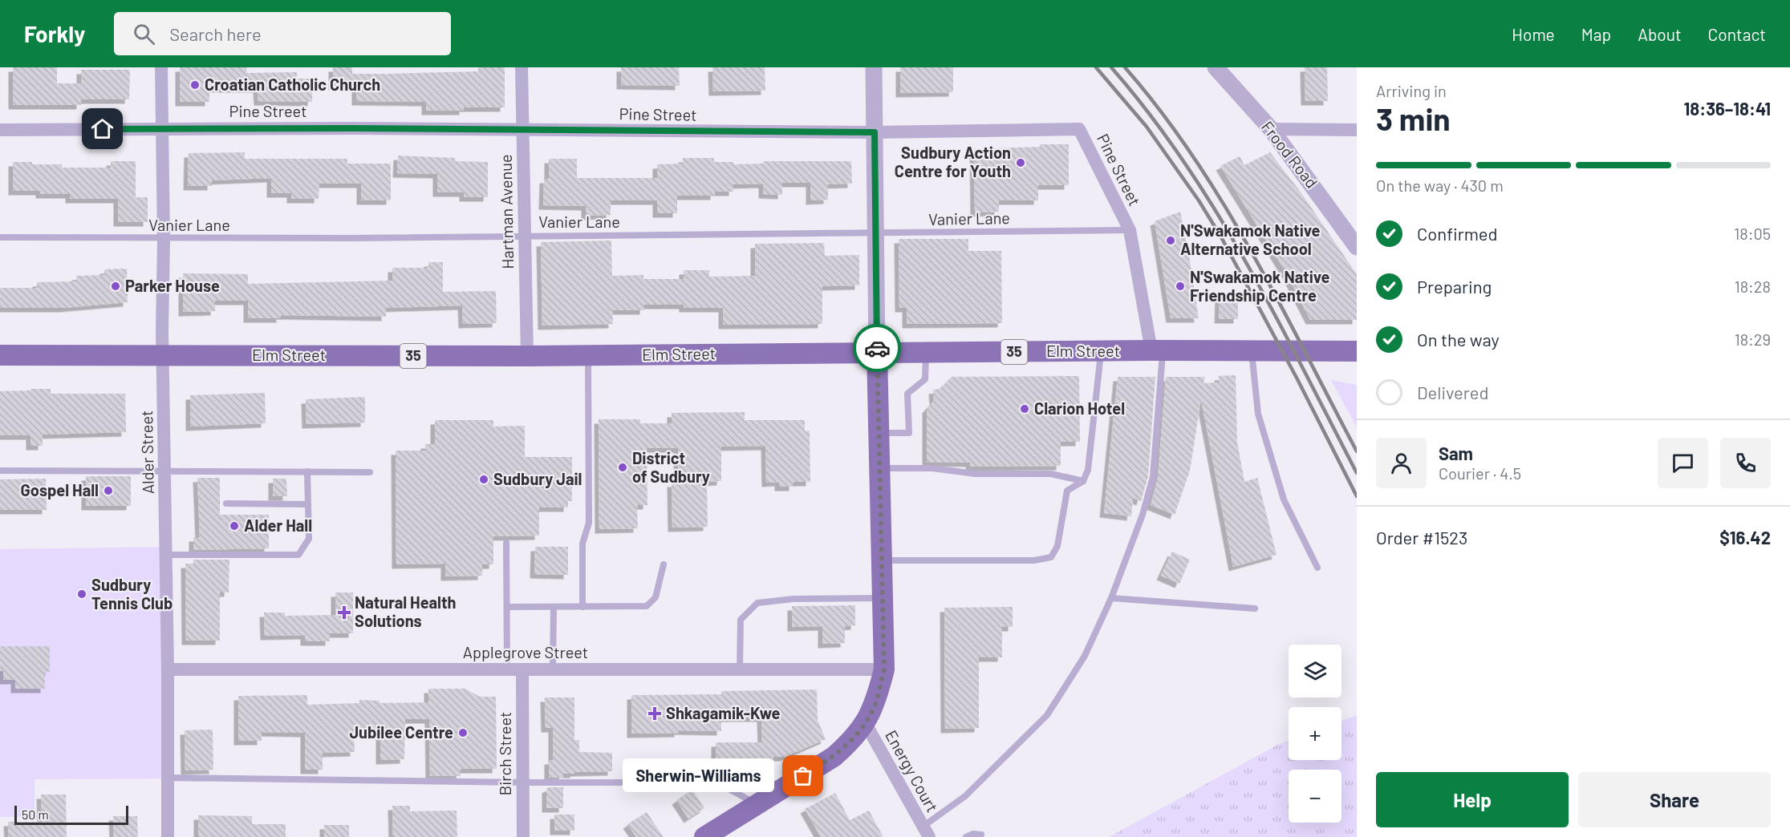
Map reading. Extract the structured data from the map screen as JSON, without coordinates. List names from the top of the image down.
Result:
{
  "streets": {
    "main road": ["Elm Street", "35"],
    "street": [
      "Pine Street",
      "Frood Road",
      "Hartman Avenue",
      "Alder Street",
      "Applegrove Street",
      "Birch Street",
      "Energy Court"
    ],
    "lane": ["Vanier Lane"]
  },
  "crossings": [
    ["Pine Street", "Hartman Avenue"],
    ["Pine Street", "Vanier Lane"],
    ["Pine Street", "Elm Street"],
    ["Pine Street", "Alder Street"],
    ["Hartman Avenue", "Vanier Lane"],
    ["Hartman Avenue", "Elm Street"],
    ["Vanier Lane", "Alder Street"],
    ["Elm Street", "Alder Street"],
    ["Alder Street", "Applegrove Street"],
    ["Applegrove Street", "Birch Street"]
  ],
  "places": {
    "other": [
      "Croatian Catholic Church",
      "Sudbury Action Centre for Youth",
      "N'Swakamok Native Alternative School",
      "Parker House",
      "N'Swakamok Native Friendship Centre",
      "Clarion Hotel",
      "District of Sudbury",
      "Sudbury Jail",
      "Gospel Hall",
      "Alder Hall",
      "Sudbury Tennis Club",
      "Jubilee Centre",
      "Sherwin-Williams"
    ],
    "health": ["Natural Health Solutions", "Shkagamik-Kwe"]
  },
  "scale_bar": "50 m",
  "page": {
    "header": "Forkly",
    "search": "Search here",
    "nav": [
      "Home",
      "Map",
      "About",
      "Contact"
    ],
    "heading": ["3 min", "Arriving in", "18:36–18:41"],
    "panel": [
      "Sam",
      "Courier · 4.5",
      "Order #1523",
      "$16.42"
    ],
    "bar": "On the way · 430 m",
    "list": [
      ["Confirmed", "18:05"],
      ["Preparing", "18:28"],
      ["On the way", "18:29"],
      "Delivered"
    ],
    "map_buttons": ["+", "−"],
    "bubble": "Sherwin-Williams",
    "buttons": ["Help", "Share"],
    "scale": "50 m"
  }
}
